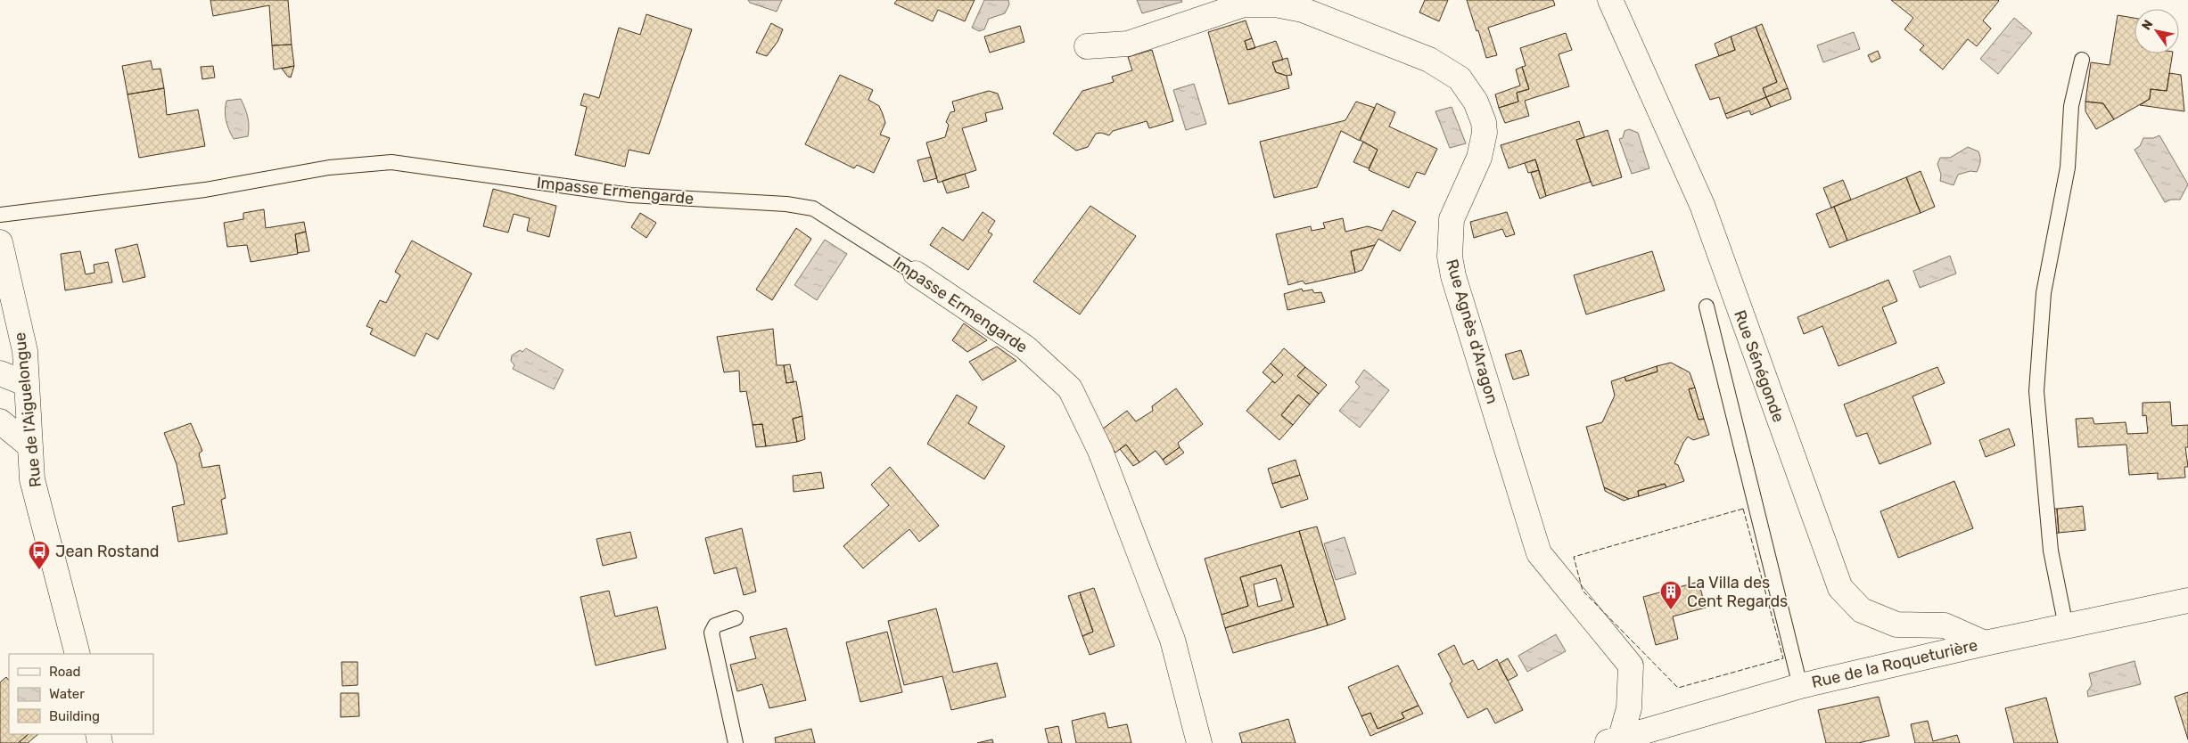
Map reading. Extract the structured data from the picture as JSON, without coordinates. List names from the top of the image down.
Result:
{
  "streets": {
    "street": [
      "Impasse Ermengarde",
      "Rue Agnès d'Aragon",
      "Rue Sénégonde",
      "Rue de l'Aiguelongue",
      "Rue de la Roqueturière"
    ]
  },
  "crossings": [
    ["Rue Agnès d'Aragon", "Rue de la Roqueturière"],
    ["Rue Sénégonde", "Rue de la Roqueturière"]
  ],
  "places": {
    "bus stop": ["Jean Rostand"],
    "building": ["La Villa des Cent Regards"]
  },
  "legend": ["Road", "Water", "Building"],
  "north": "top left"
}
